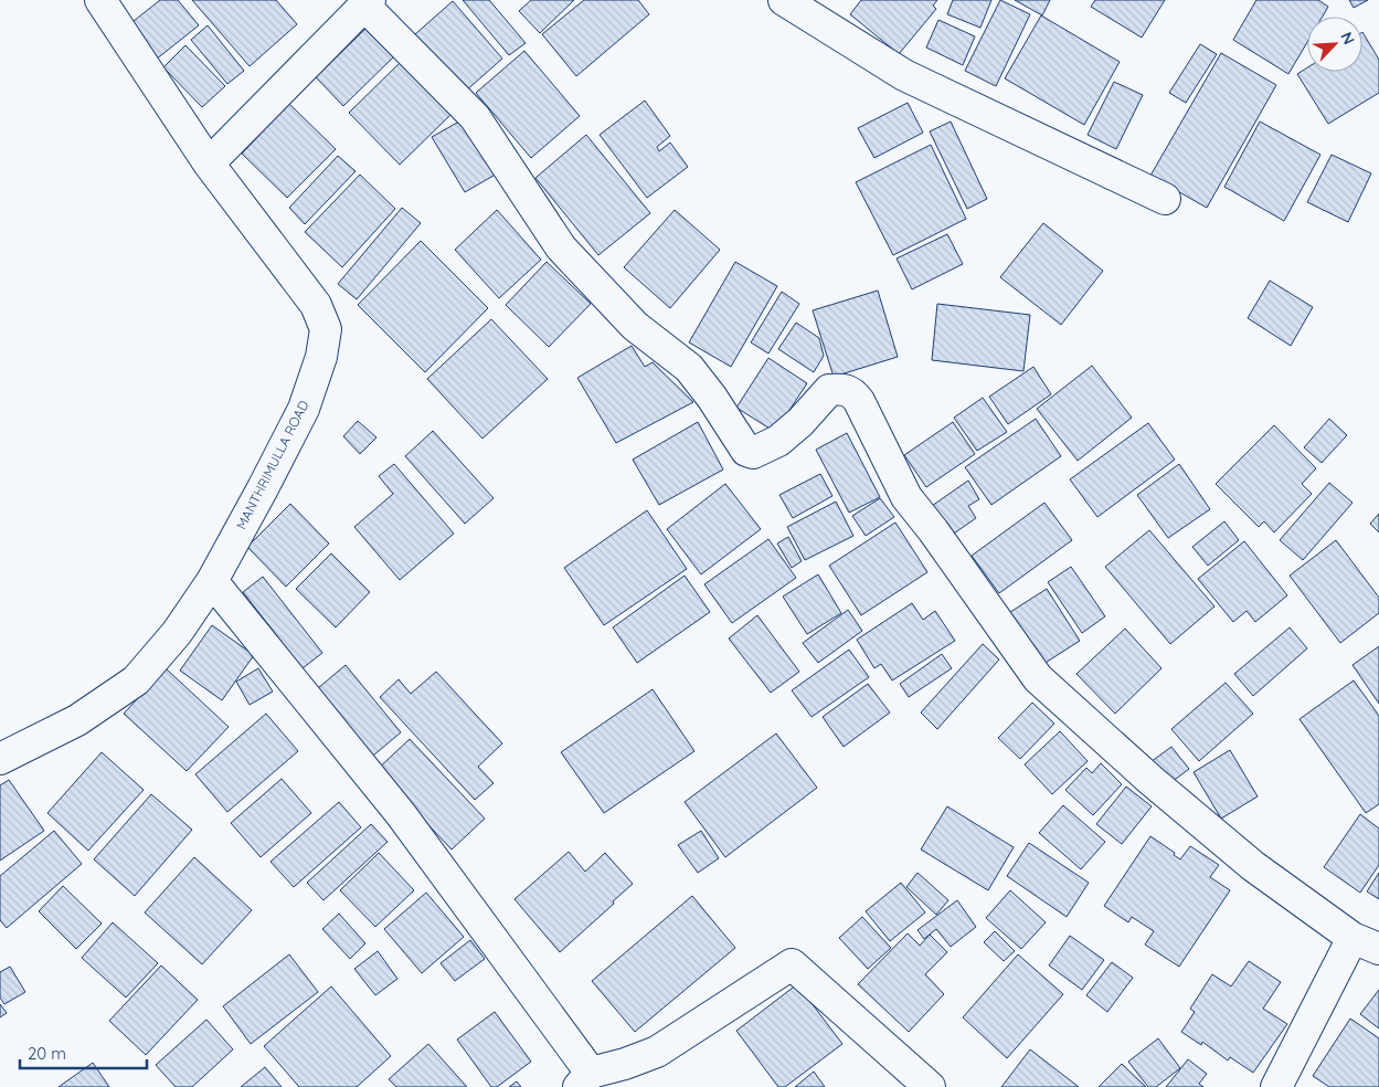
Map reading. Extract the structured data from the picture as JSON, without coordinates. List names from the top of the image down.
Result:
{
  "streets": {
    "street": ["MANTHRIMULLA ROAD"]
  },
  "scale_bar": "20 m",
  "north": "top right"
}
